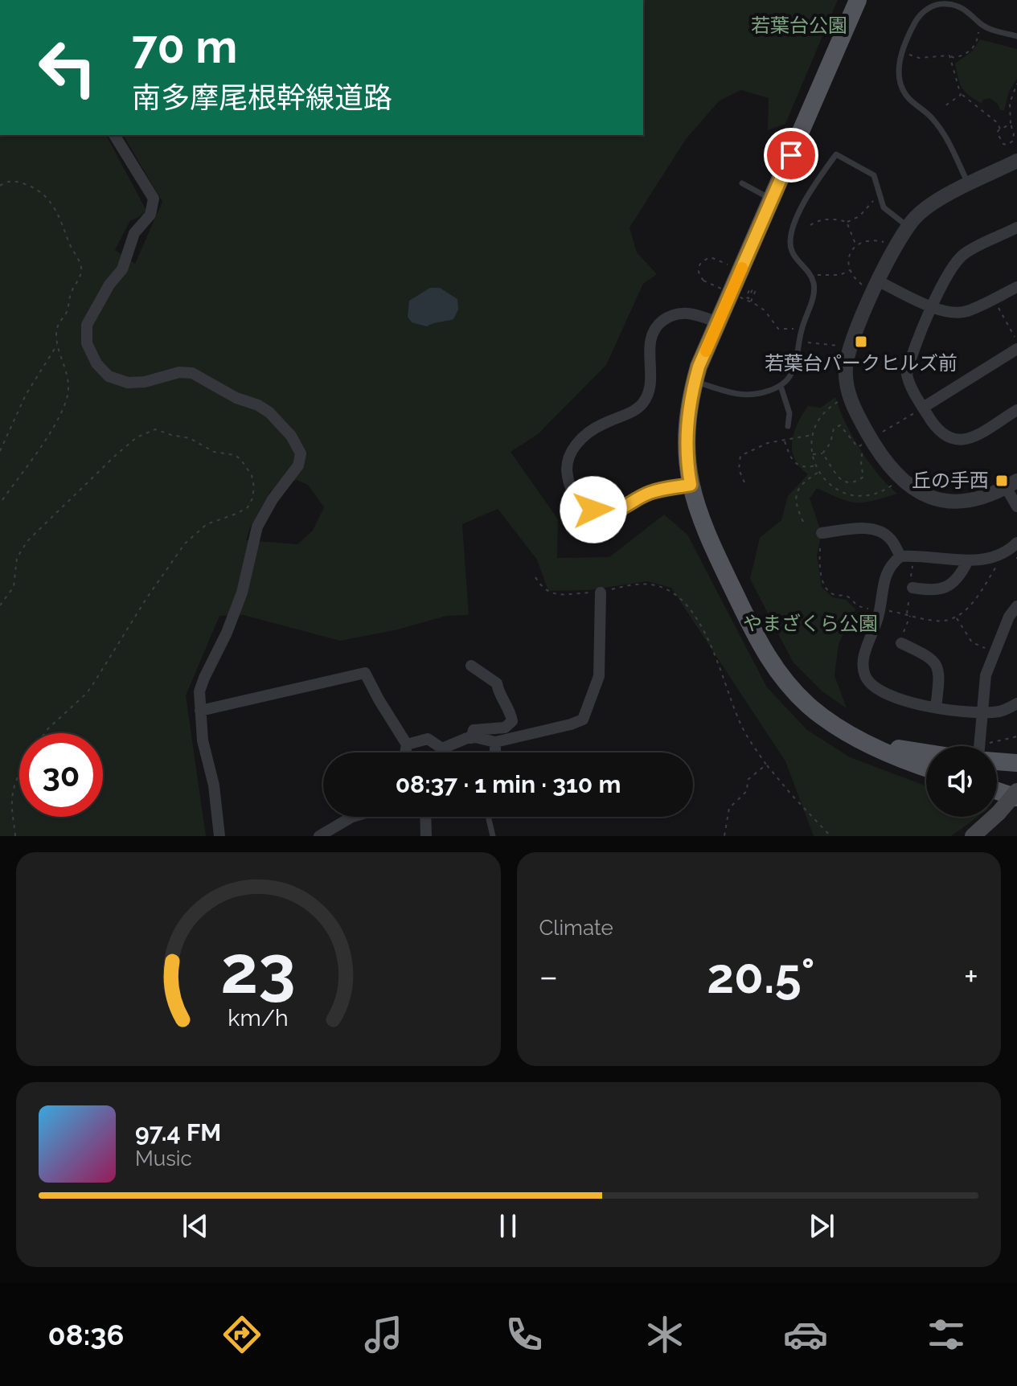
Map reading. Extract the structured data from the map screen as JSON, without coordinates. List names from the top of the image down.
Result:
{
  "parks": ["若葉台公園", "やまざくら公園"],
  "places": {
    "transit": ["若葉台パークヒルズ前", "丘の手西"]
  },
  "page": {
    "turn": ["70 m", "南多摩尾根幹線道路"],
    "limit": "30",
    "trip": "08:37 · 1 min · 310 m",
    "tile": "Climate",
    "heat": ["−", "20.5°", "+"],
    "song": ["97.4 FM", "Music"],
    "tabs": "08:36",
    "gauge": ["23", "km/h"]
  }
}
